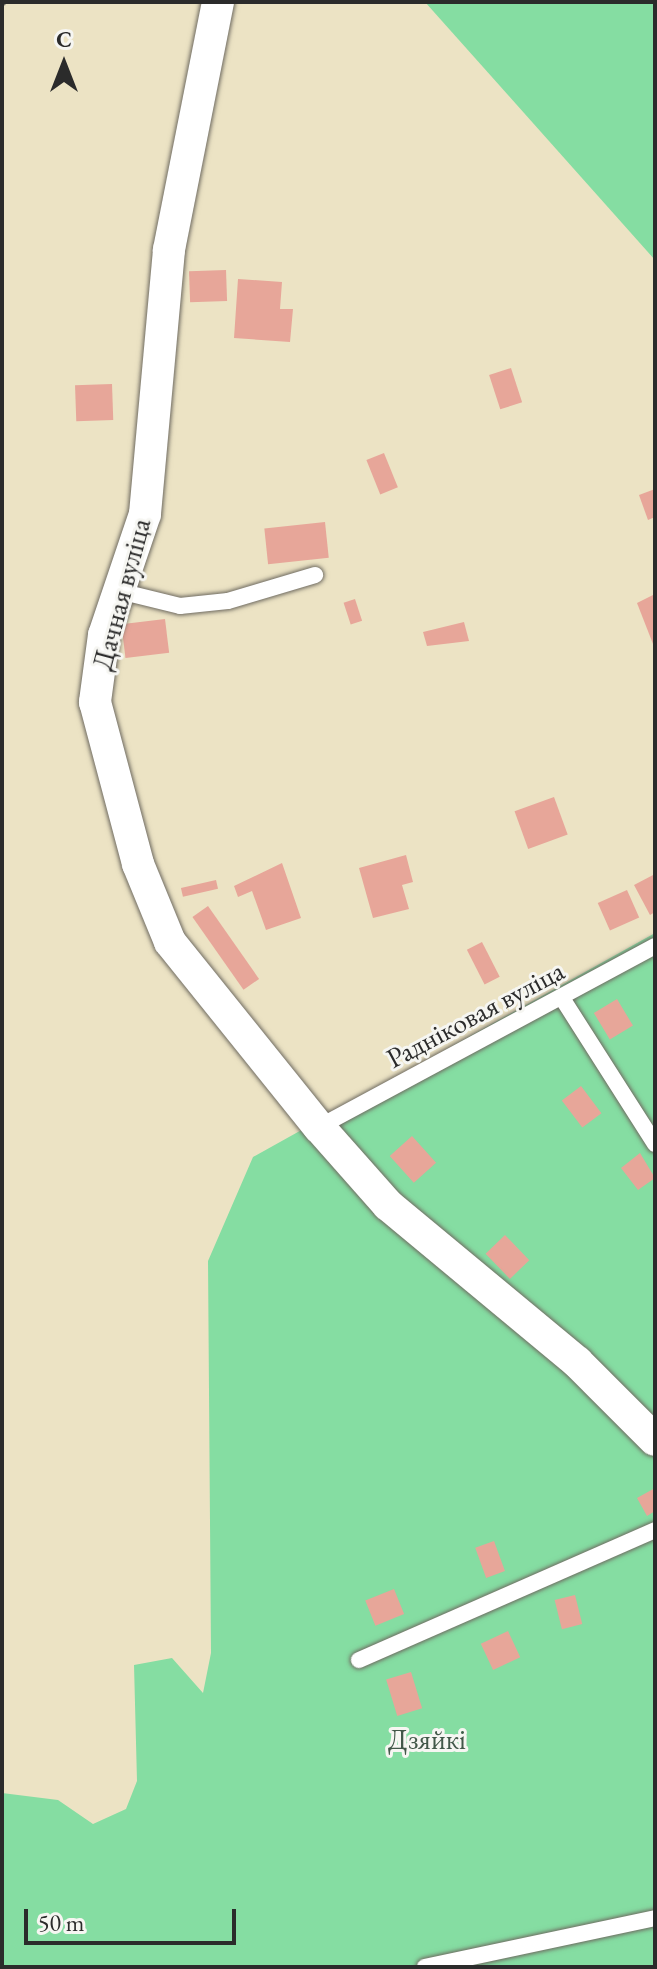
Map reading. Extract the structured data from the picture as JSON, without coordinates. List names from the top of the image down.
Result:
{
  "streets": {
    "street": ["Дачная вуліца"],
    "lane": ["Радніковая вуліца"]
  },
  "crossings": [
    ["Дачная вуліца", "Радніковая вуліца"]
  ],
  "parks": ["Дзяйкі"],
  "scale_bar": "50 m",
  "north": "top"
}
